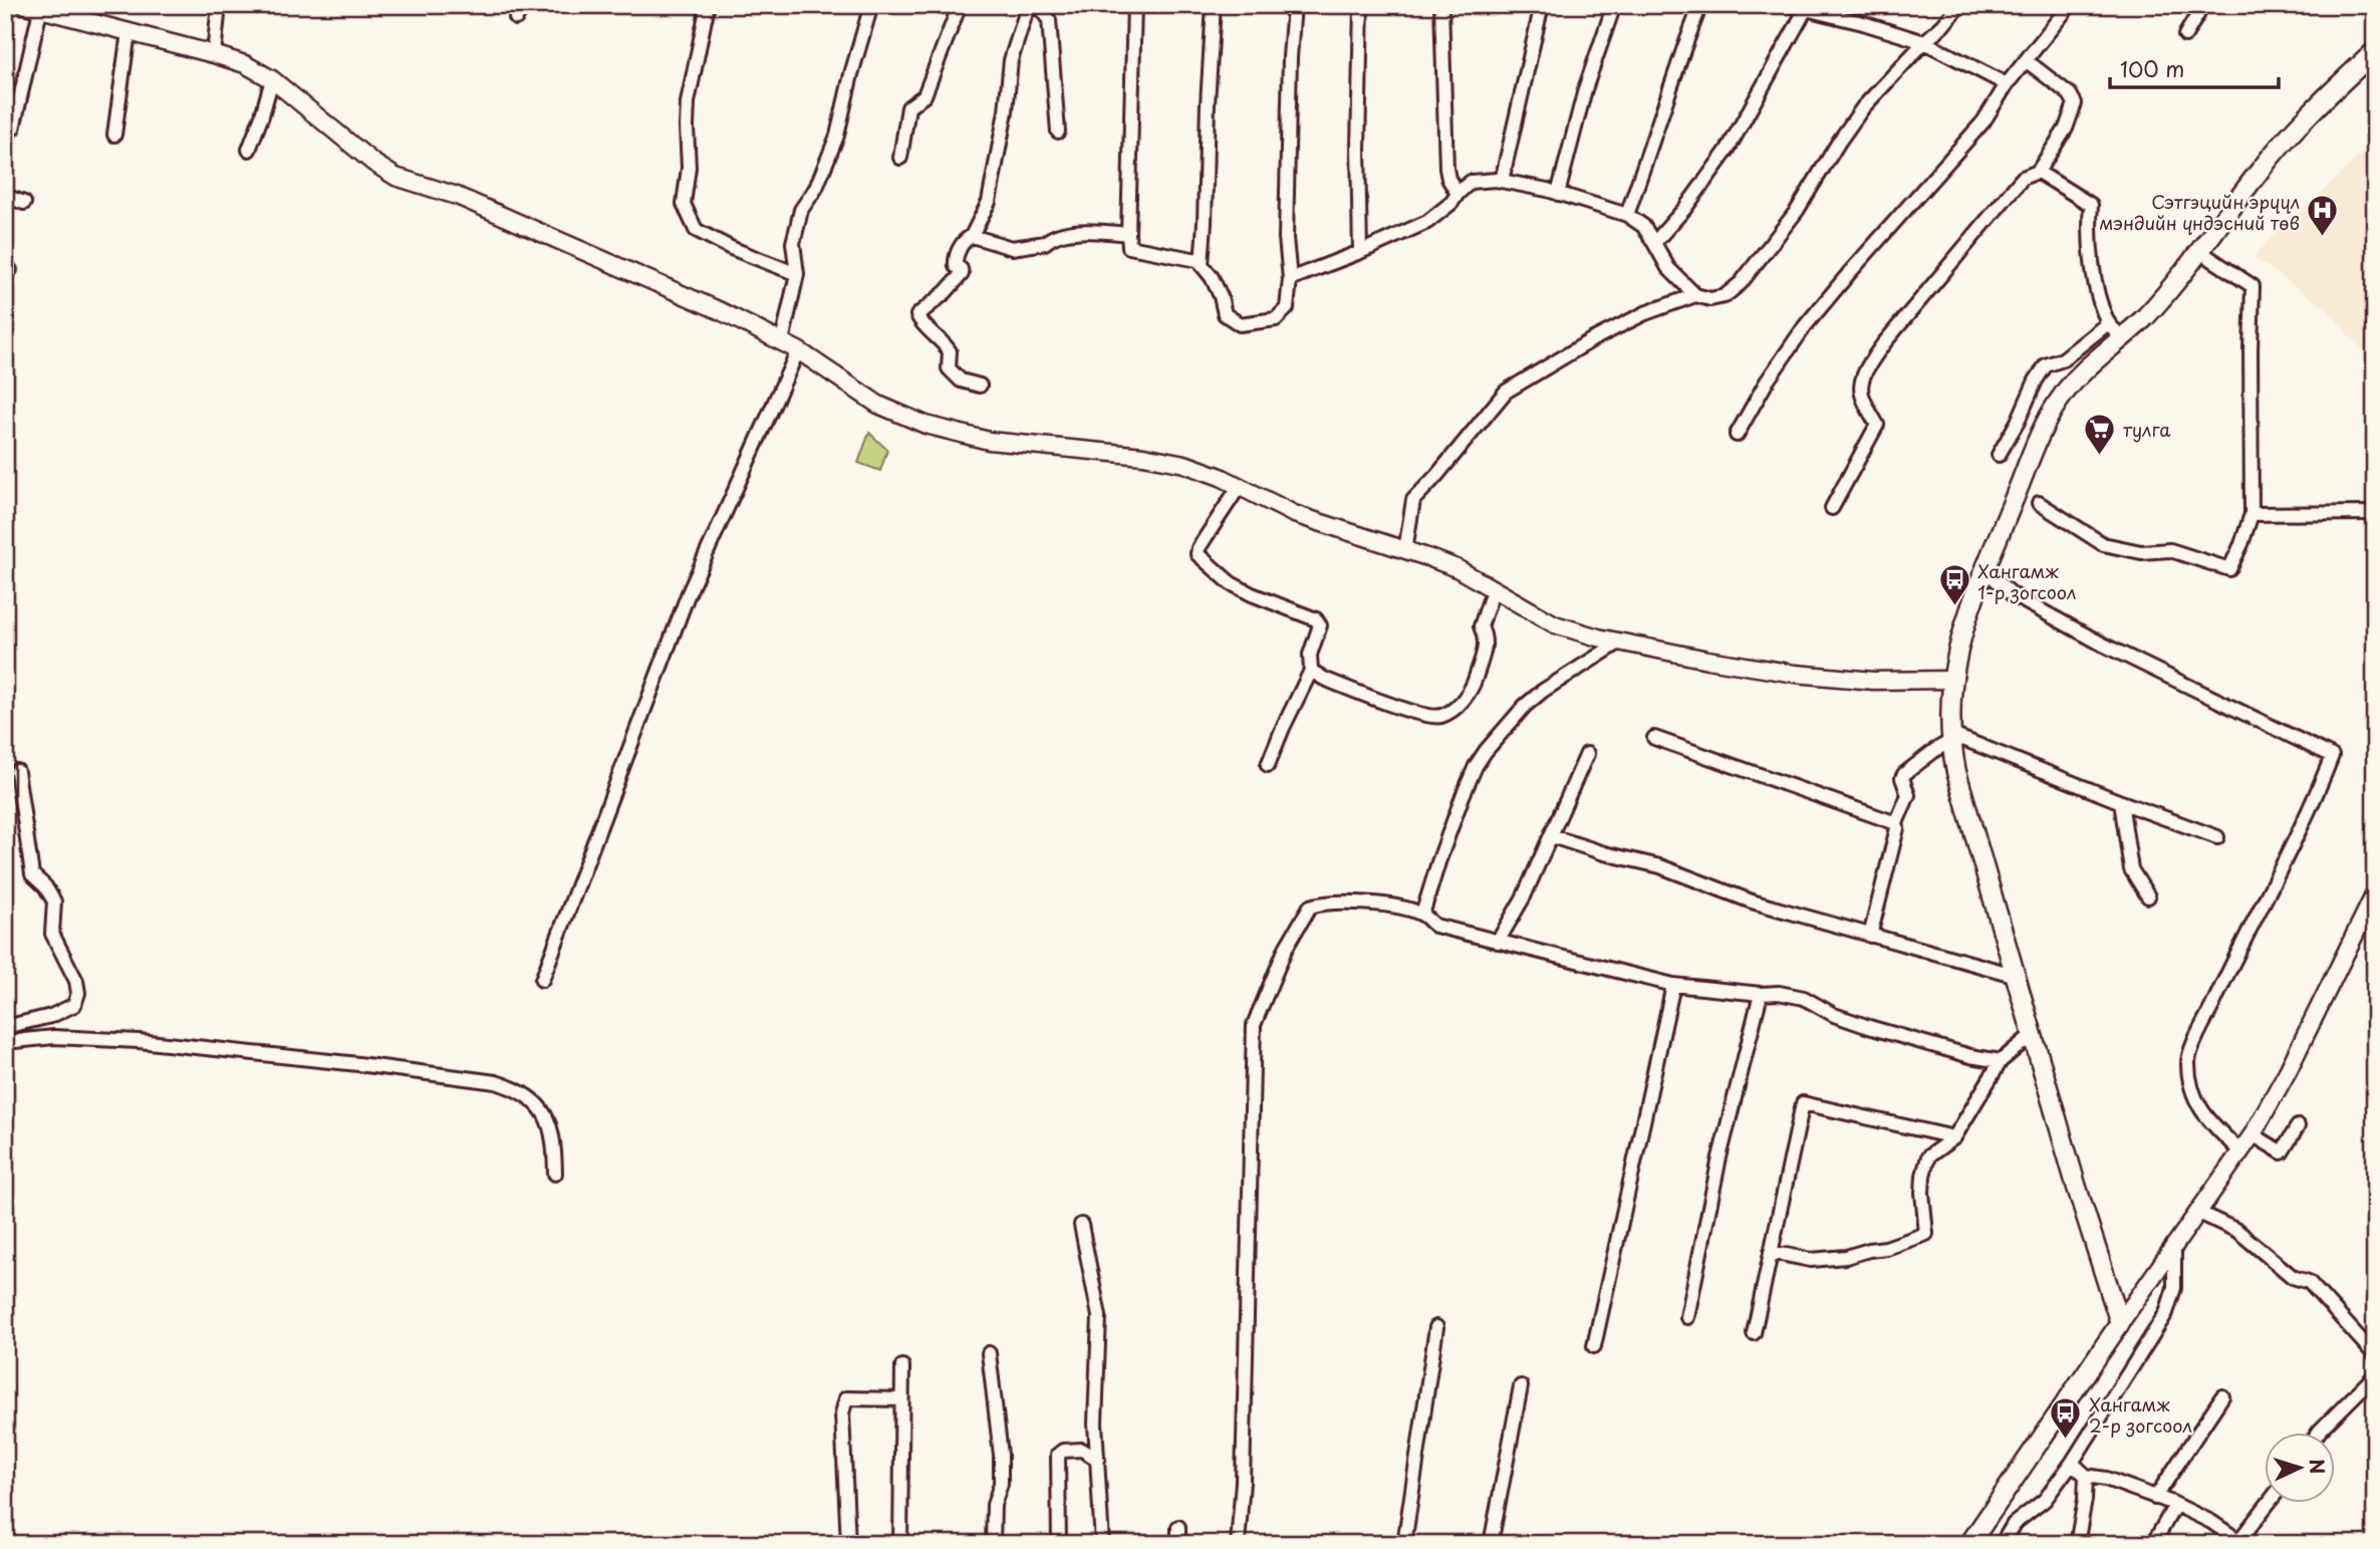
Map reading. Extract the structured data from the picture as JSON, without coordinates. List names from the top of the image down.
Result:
{
  "places": {
    "hospital": ["Сэтгэцийн эрүүл мэндийн үндэсний төв"],
    "supermarket": ["тулга"],
    "bus stop": ["Хангамж 1-р зогсоол", "Хангамж 2-р зогсоол"]
  },
  "scale_bar": "100 m",
  "north": "right"
}
